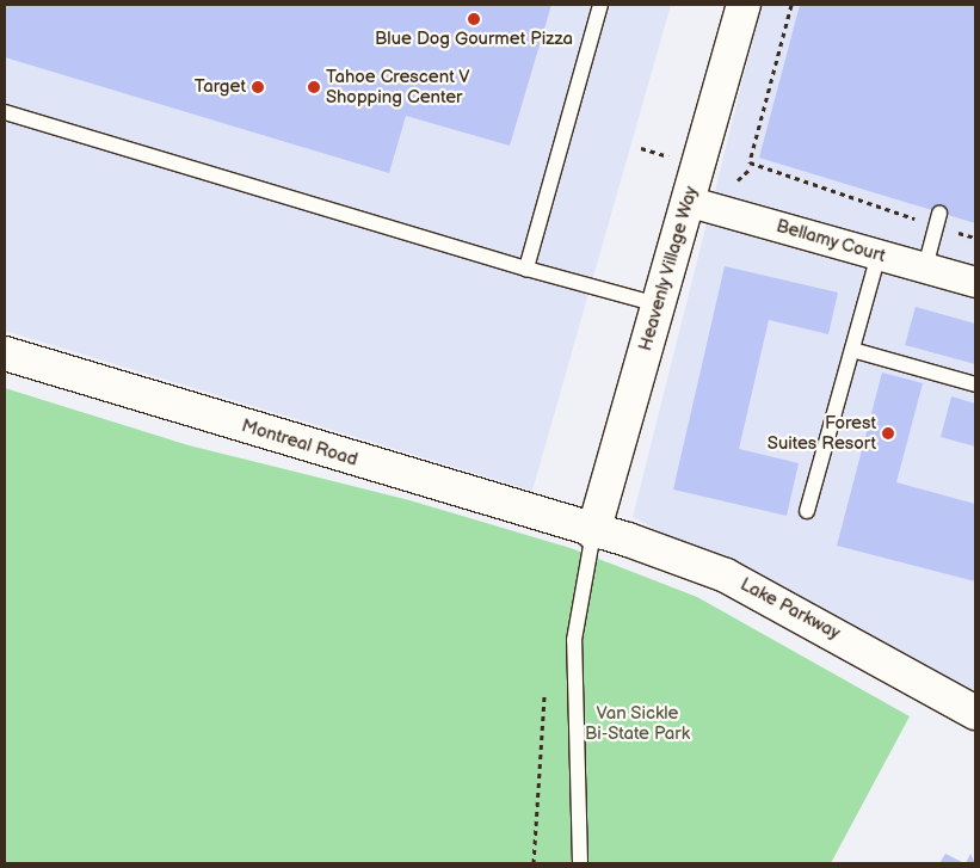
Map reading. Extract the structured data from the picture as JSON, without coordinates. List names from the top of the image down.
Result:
{
  "streets": {
    "street": [
      "Bellamy Court",
      "Heavenly Village Way",
      "Montreal Road",
      "Lake Parkway"
    ]
  },
  "crossings": [
    ["Bellamy Court", "Heavenly Village Way"],
    ["Heavenly Village Way", "Montreal Road"],
    ["Heavenly Village Way", "Lake Parkway"],
    ["Montreal Road", "Lake Parkway"]
  ],
  "parks": ["Van Sickle Bi-State Park"],
  "places": [
    "Blue Dog Gourmet Pizza",
    "Target",
    "Tahoe Crescent V Shopping Center",
    "Forest Suites Resort"
  ]
}
